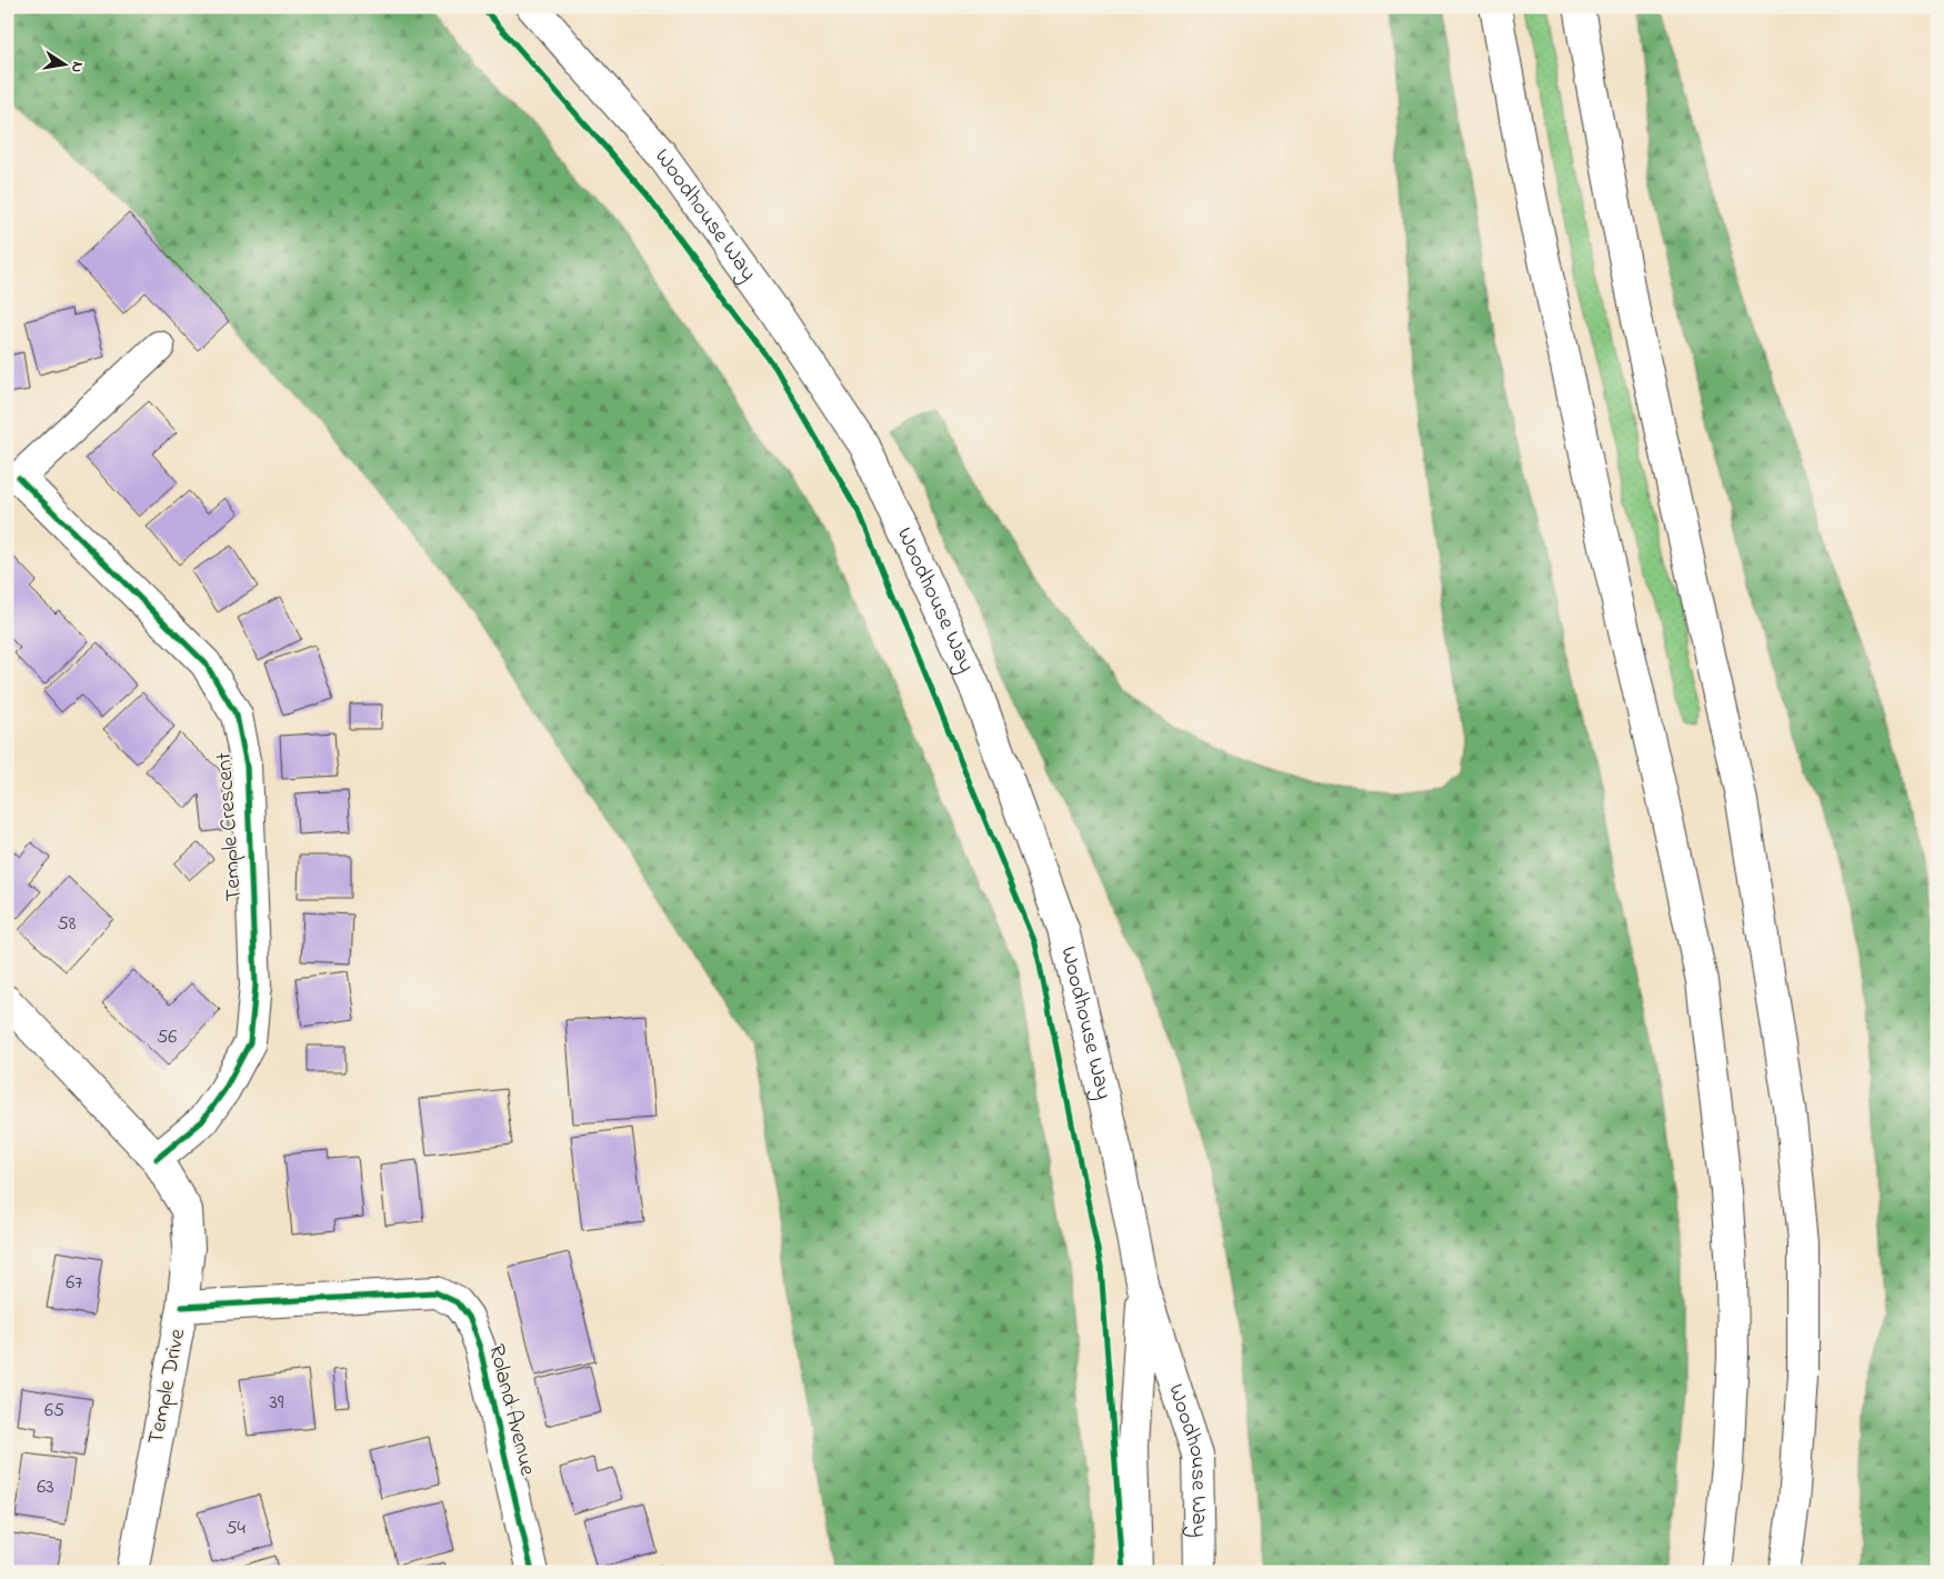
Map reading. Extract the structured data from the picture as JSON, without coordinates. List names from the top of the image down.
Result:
{
  "streets": {
    "main road": [
      "Woodhouse Way",
      "Temple Crescent",
      "Temple Drive",
      "Roland Avenue"
    ]
  },
  "crossings": [
    ["Temple Crescent", "Temple Drive"],
    ["Temple Drive", "Roland Avenue"]
  ],
  "house_numbers": [
    "58",
    "56",
    "67",
    "39",
    "65",
    "63",
    "54"
  ],
  "north": "right"
}
